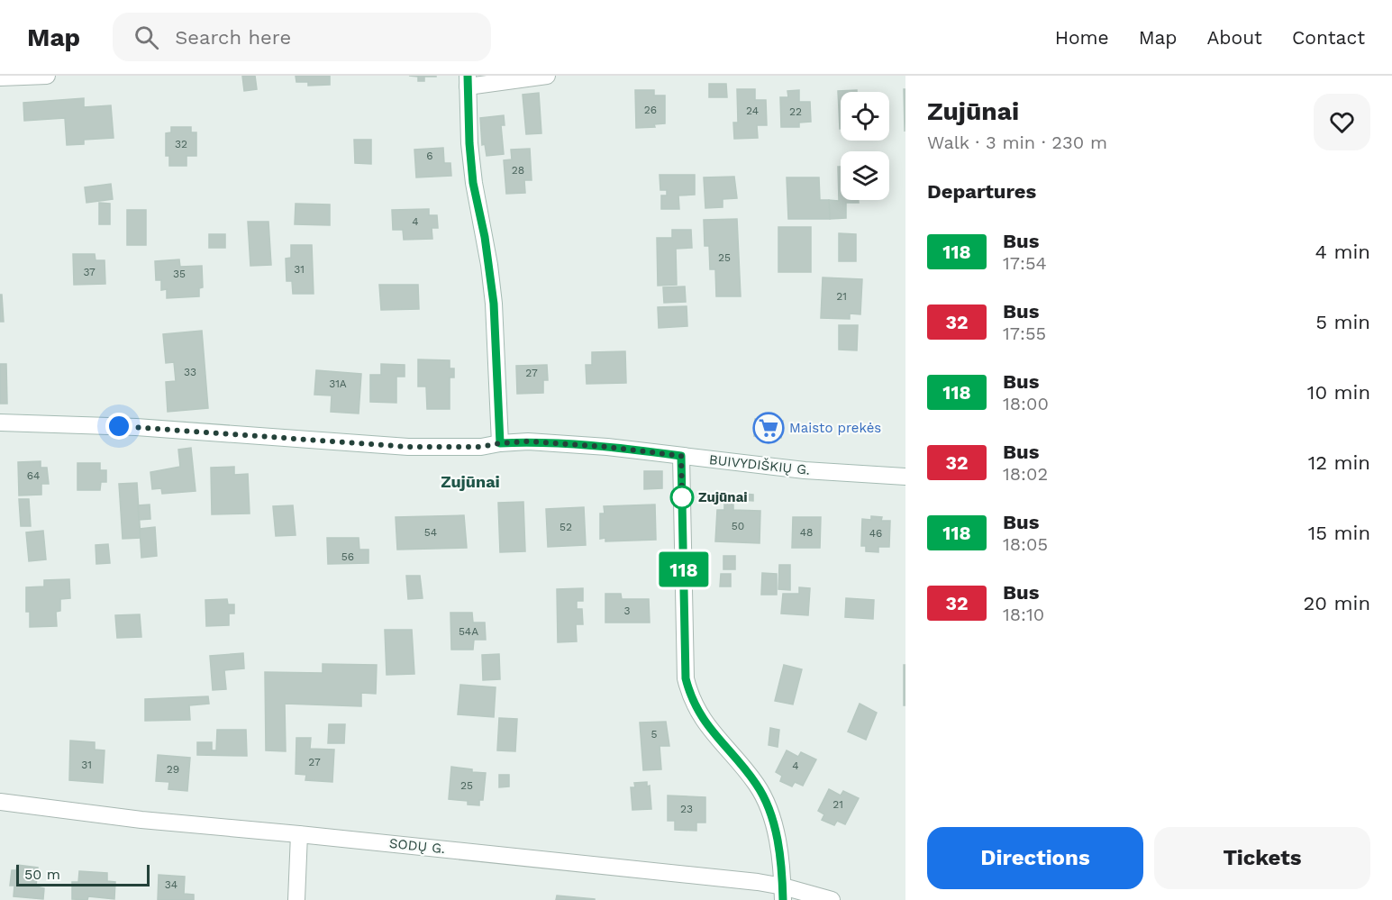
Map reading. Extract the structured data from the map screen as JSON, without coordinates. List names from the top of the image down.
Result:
{
  "streets": {
    "street": ["BUIVYDIŠKIŲ G.", "SODŲ G."]
  },
  "districts": ["Zujūnai"],
  "places": {
    "supermarket": ["Maisto prekės"],
    "other": ["Zujūnai"]
  },
  "lines": ["bus line 118"],
  "house_numbers": [
    "26",
    "24",
    "22",
    "32",
    "6",
    "28",
    "4",
    "25",
    "31",
    "37",
    "35",
    "21",
    "33",
    "27",
    "31A",
    "64",
    "50",
    "52",
    "54",
    "48",
    "46",
    "56",
    "3",
    "54A",
    "5",
    "27",
    "31",
    "4",
    "29",
    "25",
    "21",
    "23",
    "34"
  ],
  "scale_bar": "50 m",
  "page": {
    "header": "Map",
    "search": "Search here",
    "nav": [
      "Home",
      "Map",
      "About",
      "Contact"
    ],
    "on_map": "118",
    "heading": [
      ["Zujūnai", "Walk · 3 min · 230 m"],
      "Departures"
    ],
    "list": [
      {
        "mark": "118",
        "name": "Bus",
        "note": "17:54",
        "value": "4 min"
      },
      {
        "mark": "32",
        "name": "Bus",
        "note": "17:55",
        "value": "5 min"
      },
      {
        "mark": "118",
        "name": "Bus",
        "note": "18:00",
        "value": "10 min"
      },
      {
        "mark": "32",
        "name": "Bus",
        "note": "18:02",
        "value": "12 min"
      },
      {
        "mark": "118",
        "name": "Bus",
        "note": "18:05",
        "value": "15 min"
      },
      {
        "mark": "32",
        "name": "Bus",
        "note": "18:10",
        "value": "20 min"
      }
    ],
    "buttons": ["Directions", "Tickets"],
    "scale": "50 m"
  }
}
